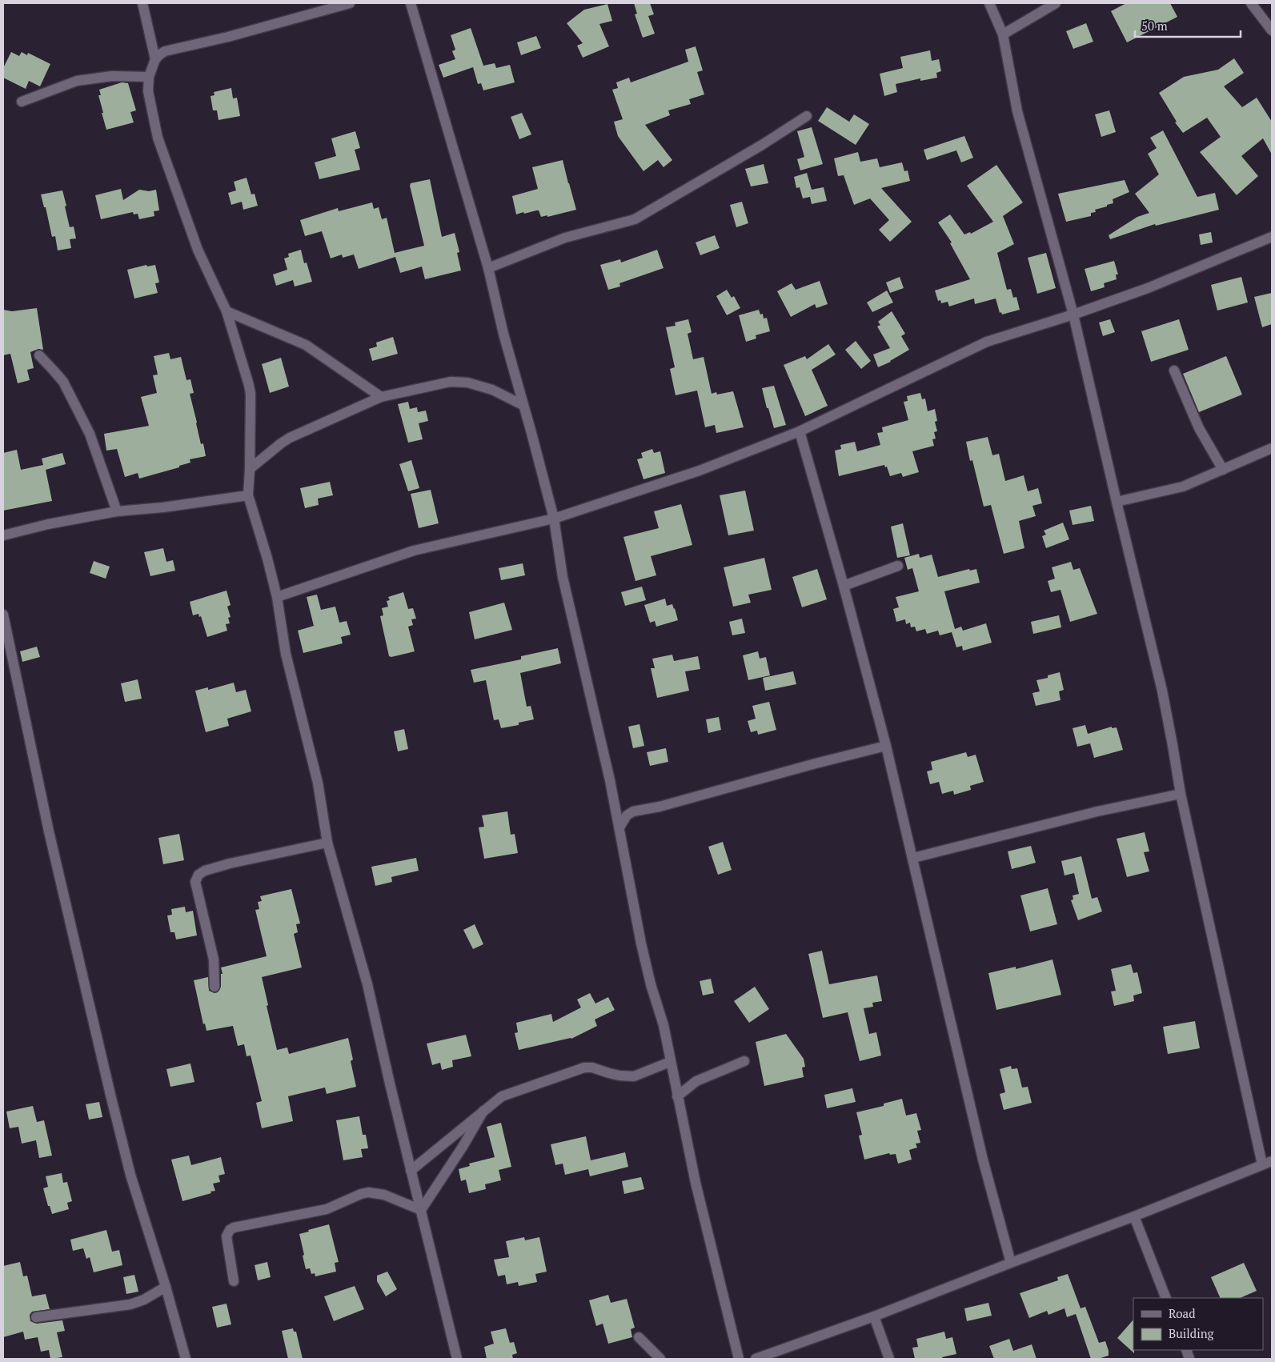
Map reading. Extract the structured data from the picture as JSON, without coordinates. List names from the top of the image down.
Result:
{
  "legend": ["Road", "Building"],
  "scale_bar": "50 m"
}
